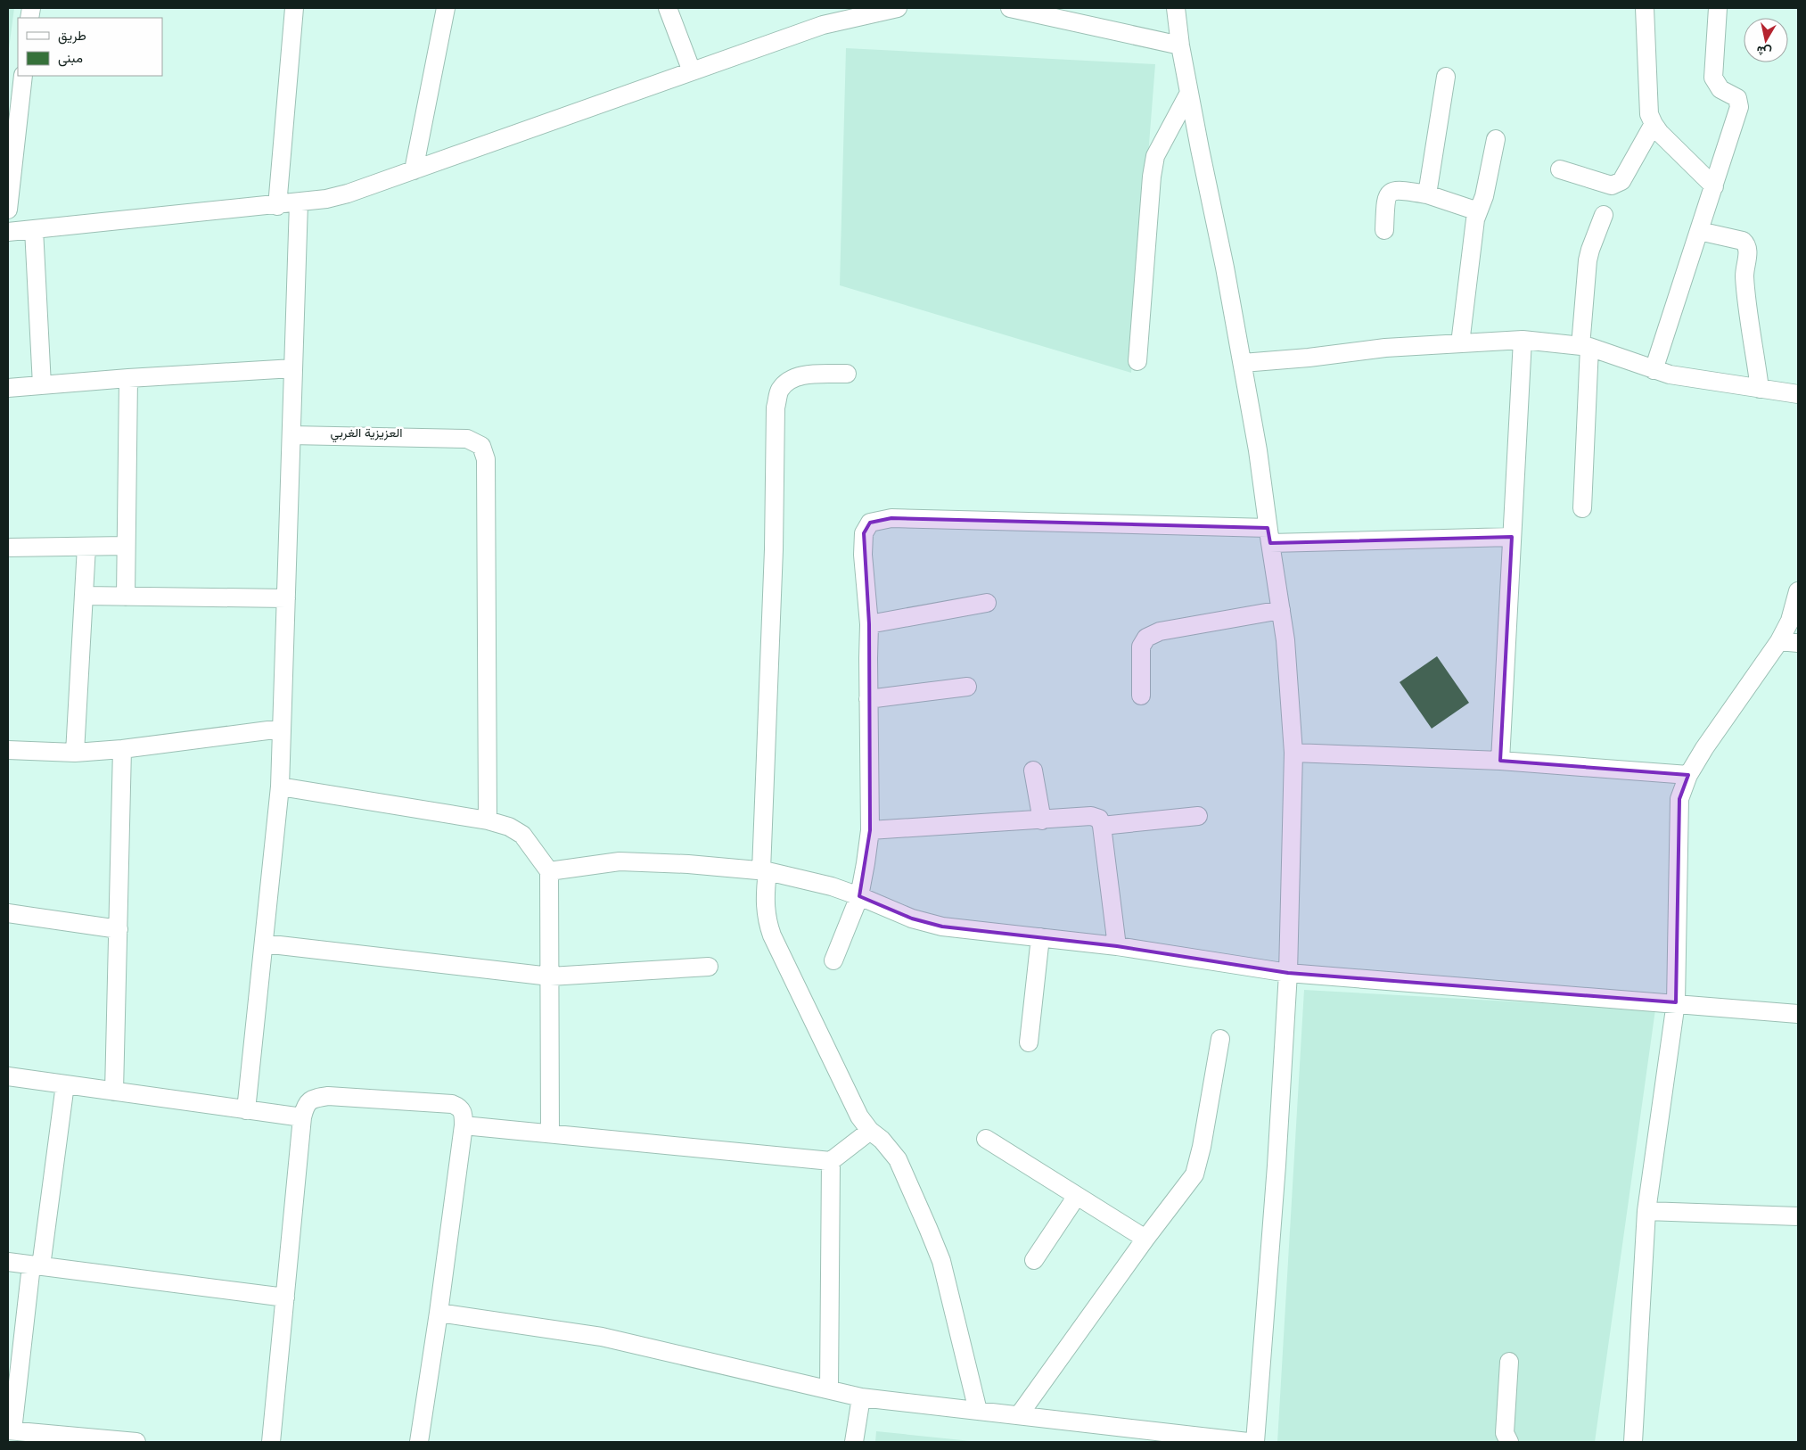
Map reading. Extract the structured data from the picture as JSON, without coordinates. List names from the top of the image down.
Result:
{
  "districts": ["العزيزية الغربي"],
  "legend": ["طريق", "مبنى"],
  "north": "bottom"
}
